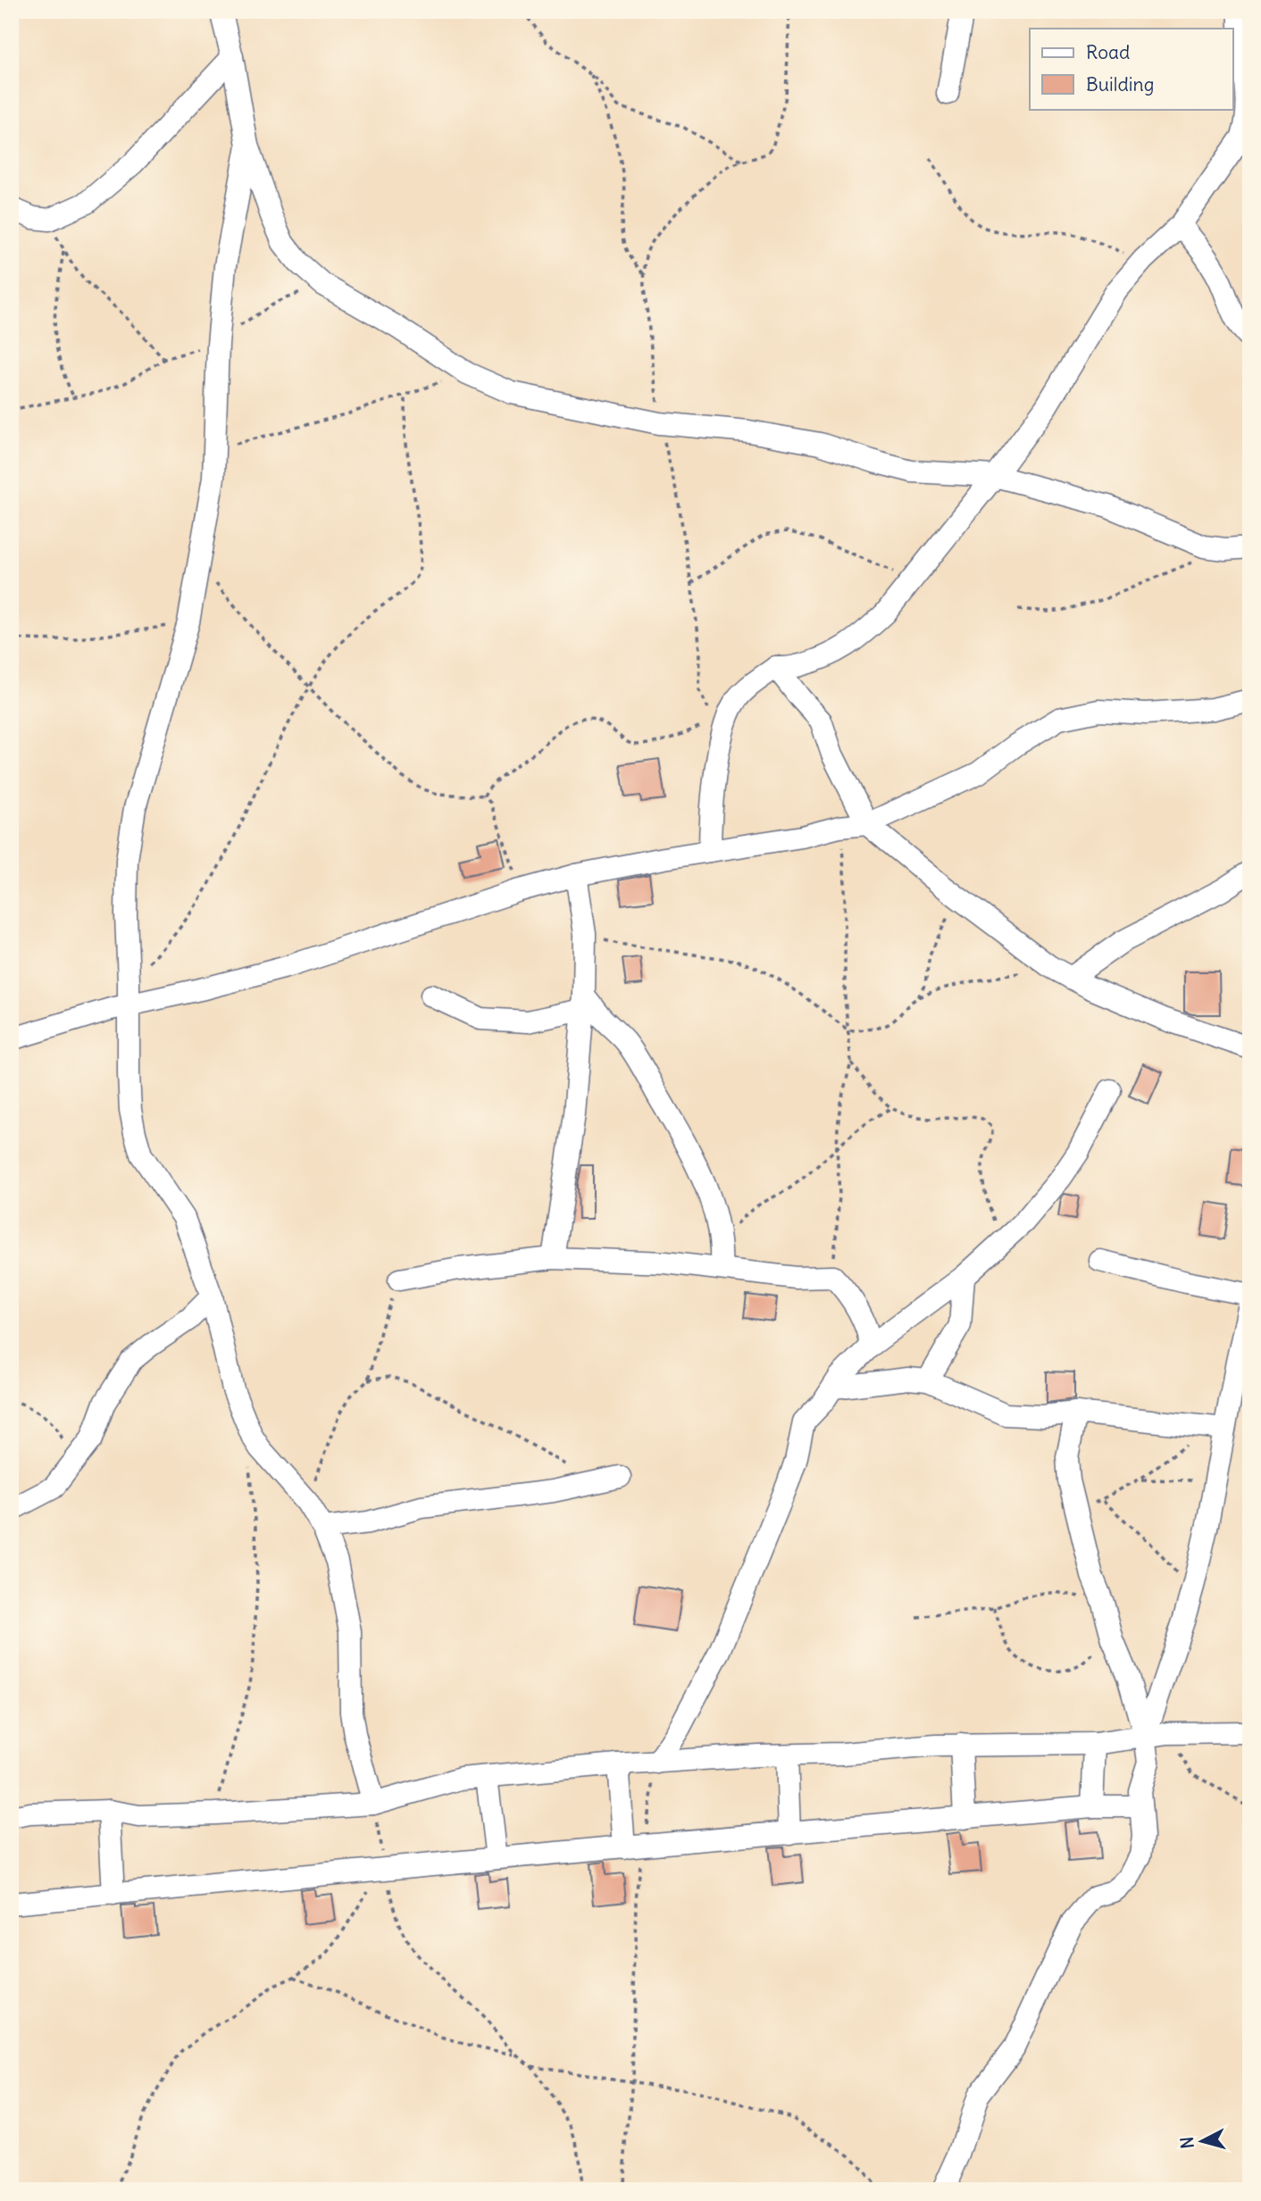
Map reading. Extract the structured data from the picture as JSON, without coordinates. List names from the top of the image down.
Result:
{
  "legend": ["Road", "Building"],
  "north": "left"
}
